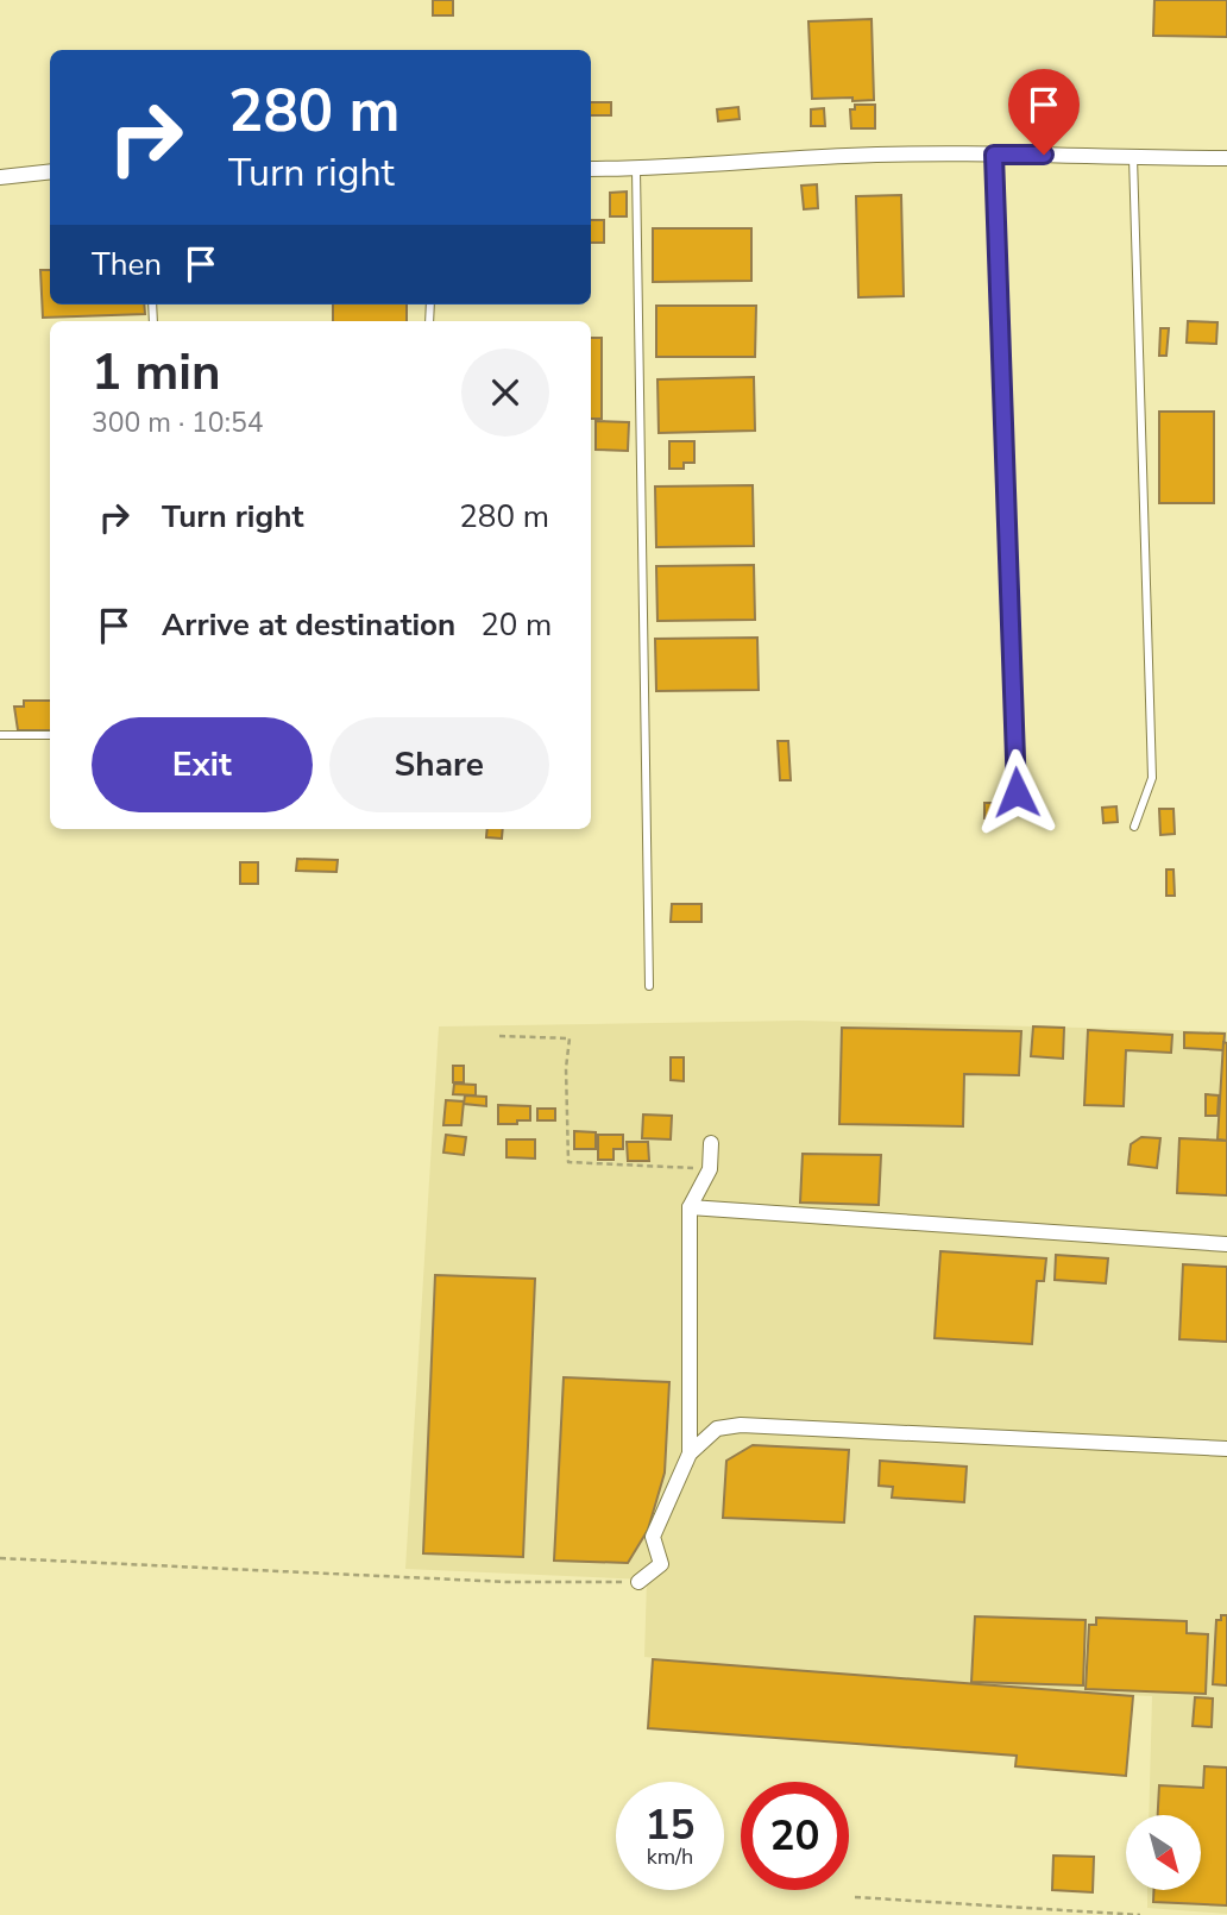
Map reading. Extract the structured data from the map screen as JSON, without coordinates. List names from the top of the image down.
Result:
{
  "north": "bottom right",
  "page": {
    "turn": ["280 m", "Turn right"],
    "then": "Then",
    "heading": ["1 min", "300 m · 10:54"],
    "list": [
      {
        "name": "Turn right",
        "value": "280 m"
      },
      {
        "name": "Arrive at destination",
        "value": "20 m"
      }
    ],
    "buttons": ["Exit", "Share"],
    "speed": "15 km/h",
    "limit": "20"
  }
}
